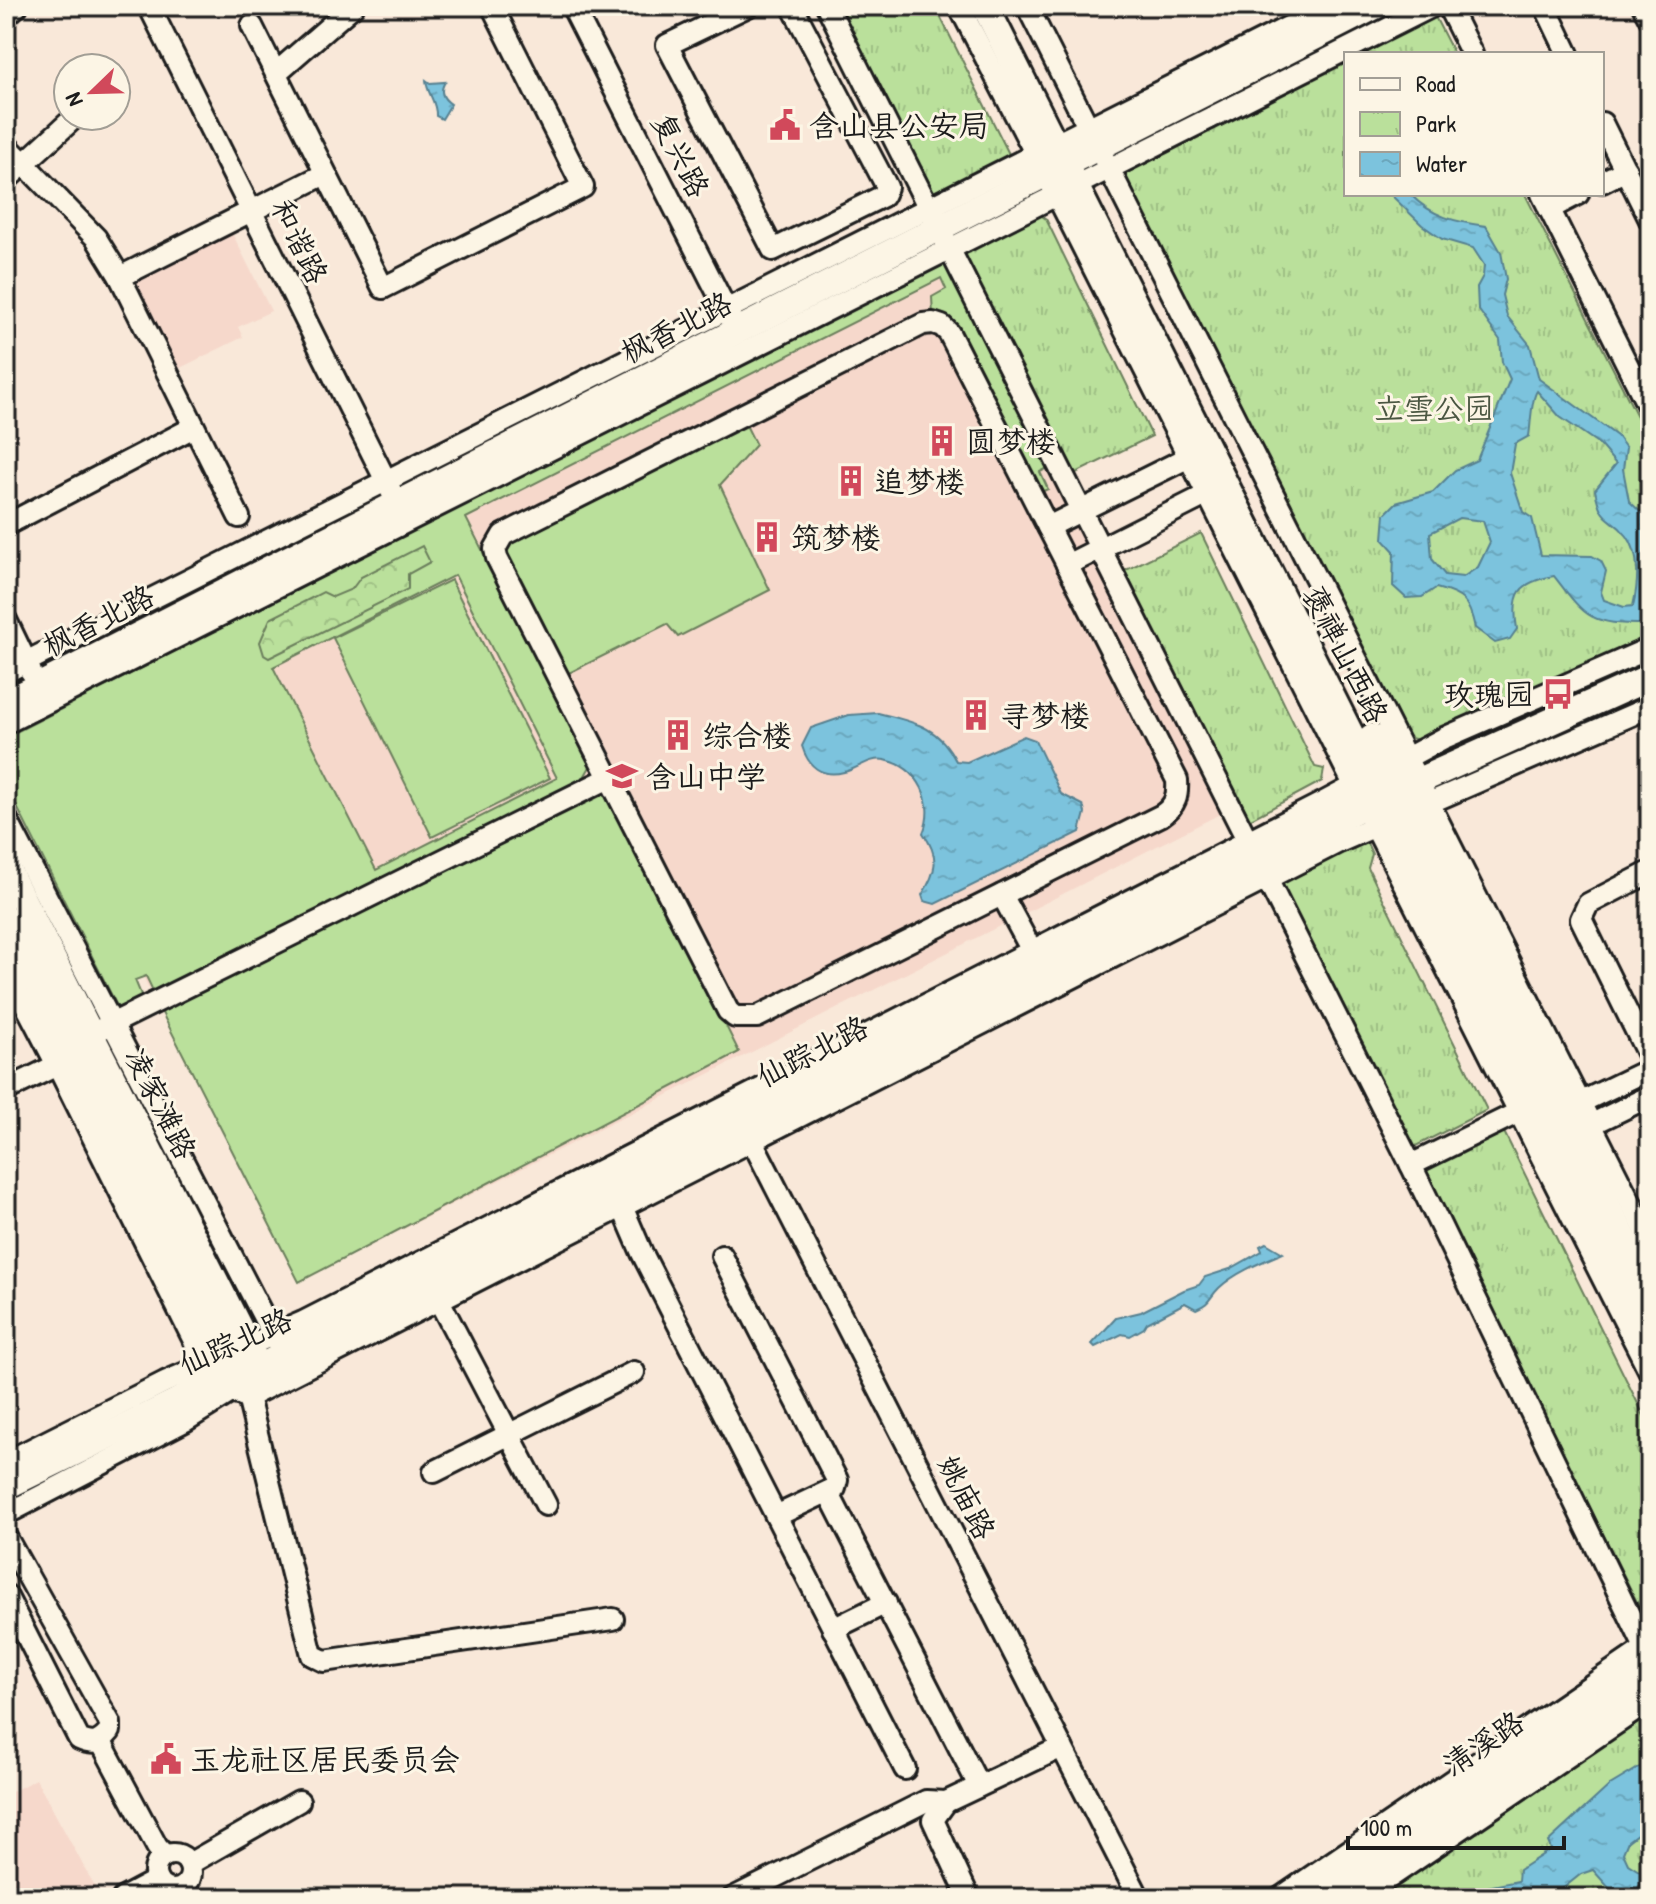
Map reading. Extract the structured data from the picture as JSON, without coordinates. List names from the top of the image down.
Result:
{
  "streets": {
    "main road": [
      "枫香北路",
      "褒禅山西路",
      "仙踪北路",
      "凌家滩路",
      "清溪路"
    ],
    "street": ["复兴路", "和谐路", "姚庙路"]
  },
  "crossings": [
    ["复兴路", "枫香北路"],
    ["和谐路", "枫香北路"],
    ["枫香北路", "褒禅山西路"],
    ["褒禅山西路", "仙踪北路"],
    ["仙踪北路", "凌家滩路"],
    ["仙踪北路", "姚庙路"]
  ],
  "parks": ["立雪公园"],
  "places": {
    "public building": ["含山县公安局", "玉龙社区居民委员会"],
    "building": [
      "圆梦楼",
      "追梦楼",
      "筑梦楼",
      "寻梦楼",
      "综合楼"
    ],
    "bus stop": ["玫瑰园"],
    "school or university": ["含山中学"]
  },
  "legend": ["Road", "Park", "Water"],
  "scale_bar": "100 m",
  "north": "bottom left"
}
